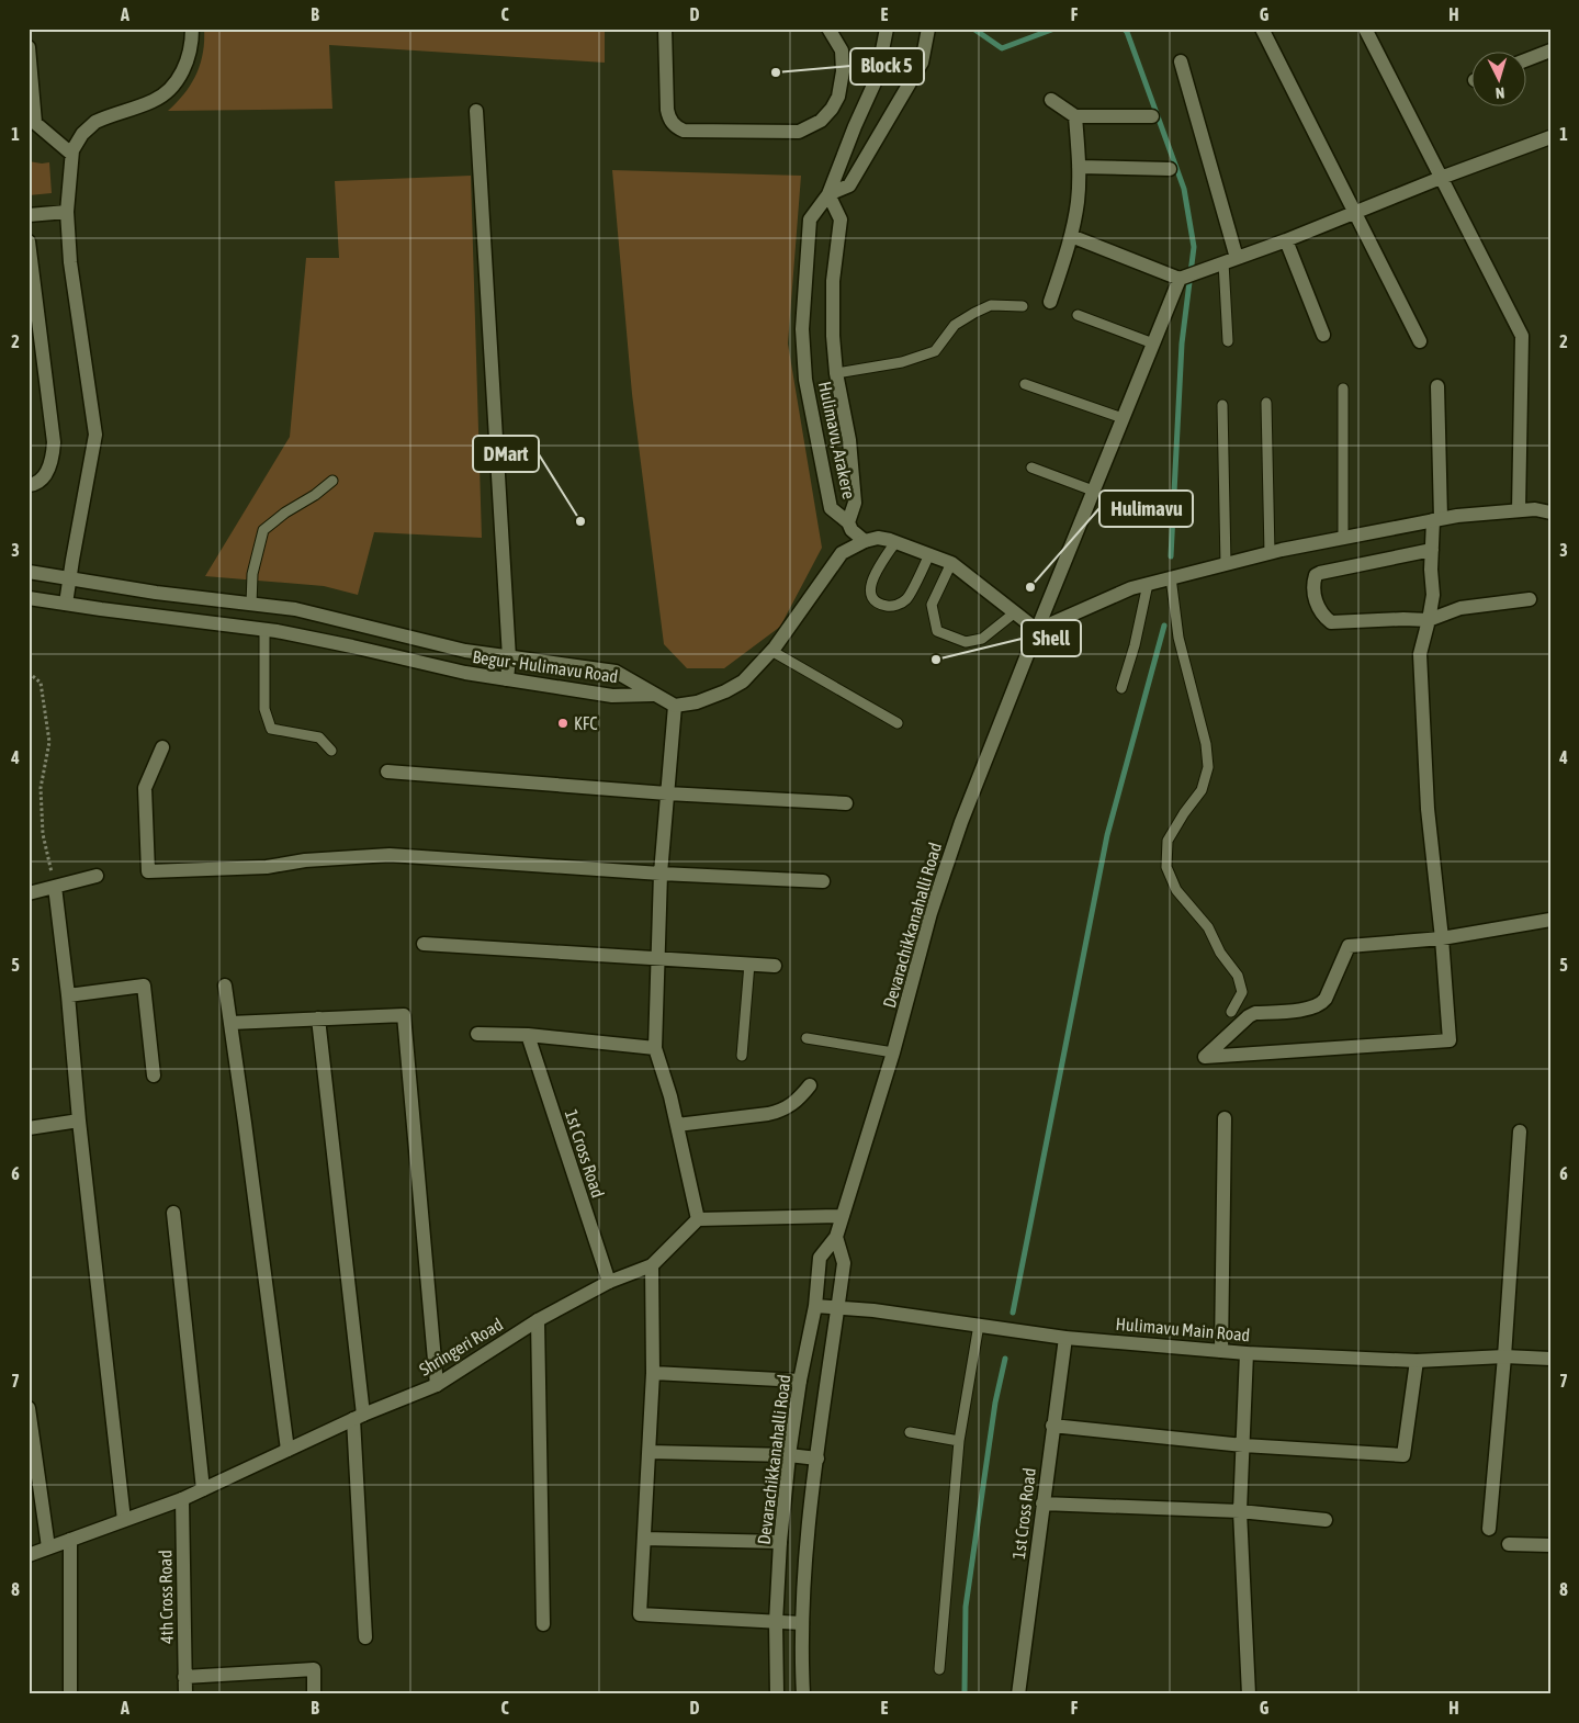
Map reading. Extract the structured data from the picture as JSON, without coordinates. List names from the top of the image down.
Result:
{
  "streets": {
    "street": [
      "Hulimavu, Arakere",
      "Begur - Hulimavu Road",
      "Devarachikkanahalli Road",
      "1st Cross Road",
      "Hulimavu Main Road",
      "Shringeri Road",
      "4th Cross Road"
    ]
  },
  "crossings": [
    ["Devarachikkanahalli Road", "Hulimavu Main Road"],
    ["1st Cross Road", "Hulimavu Main Road"],
    ["1st Cross Road", "Shringeri Road"],
    ["Shringeri Road", "4th Cross Road"]
  ],
  "places": [
    "Block 5",
    "DMart",
    "Hulimavu",
    "Shell",
    "KFC"
  ],
  "north": "bottom",
  "grid": {
    "columns": [
      "A",
      "B",
      "C",
      "D",
      "E",
      "F",
      "G",
      "H"
    ],
    "rows": [
      "1",
      "2",
      "3",
      "4",
      "5",
      "6",
      "7",
      "8"
    ]
  }
}
